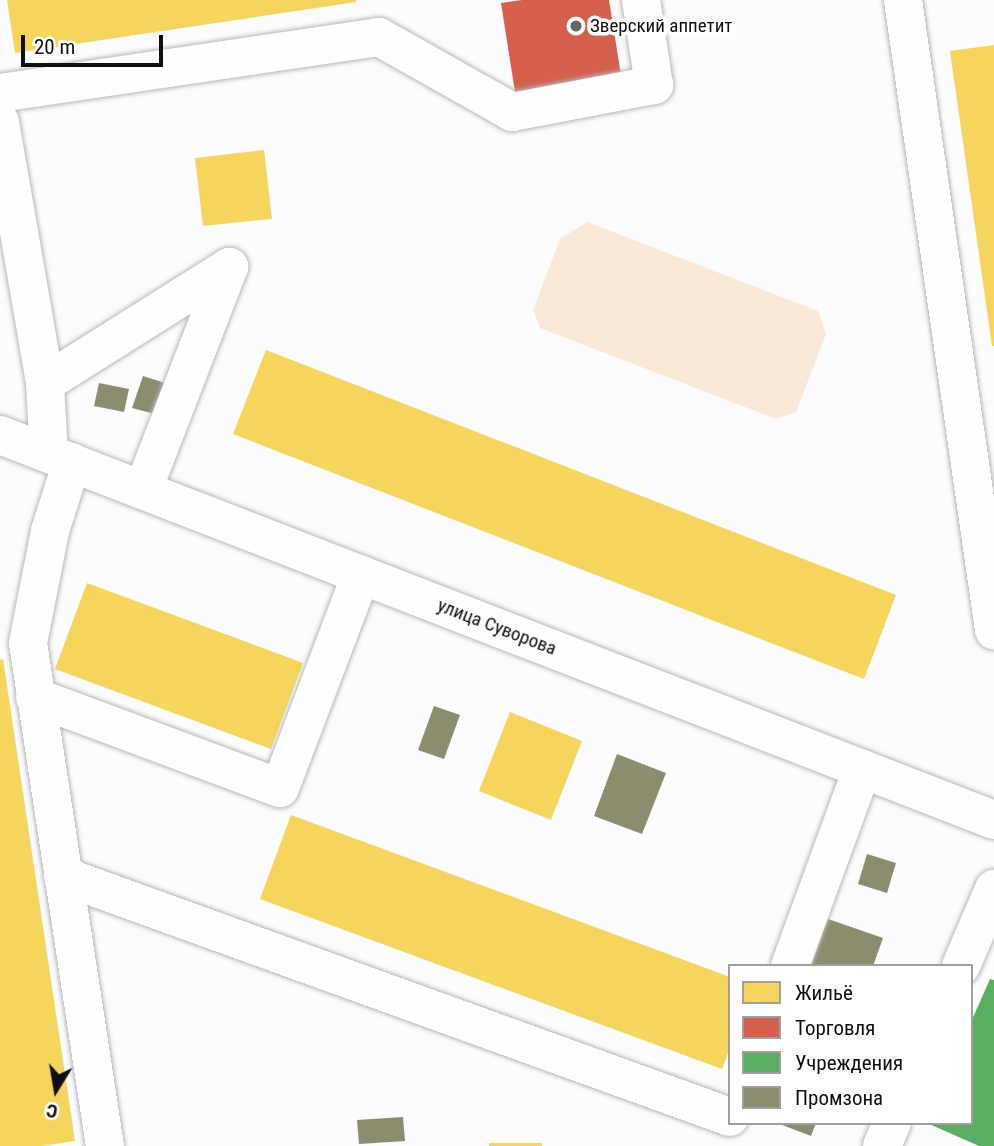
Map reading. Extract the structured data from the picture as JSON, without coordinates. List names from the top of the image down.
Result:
{
  "streets": {
    "street": ["улица Суворова"]
  },
  "places": ["Зверский аппетит"],
  "legend": [
    "Жильё",
    "Торговля",
    "Учреждения",
    "Промзона"
  ],
  "scale_bar": "20 m",
  "north": "bottom"
}
